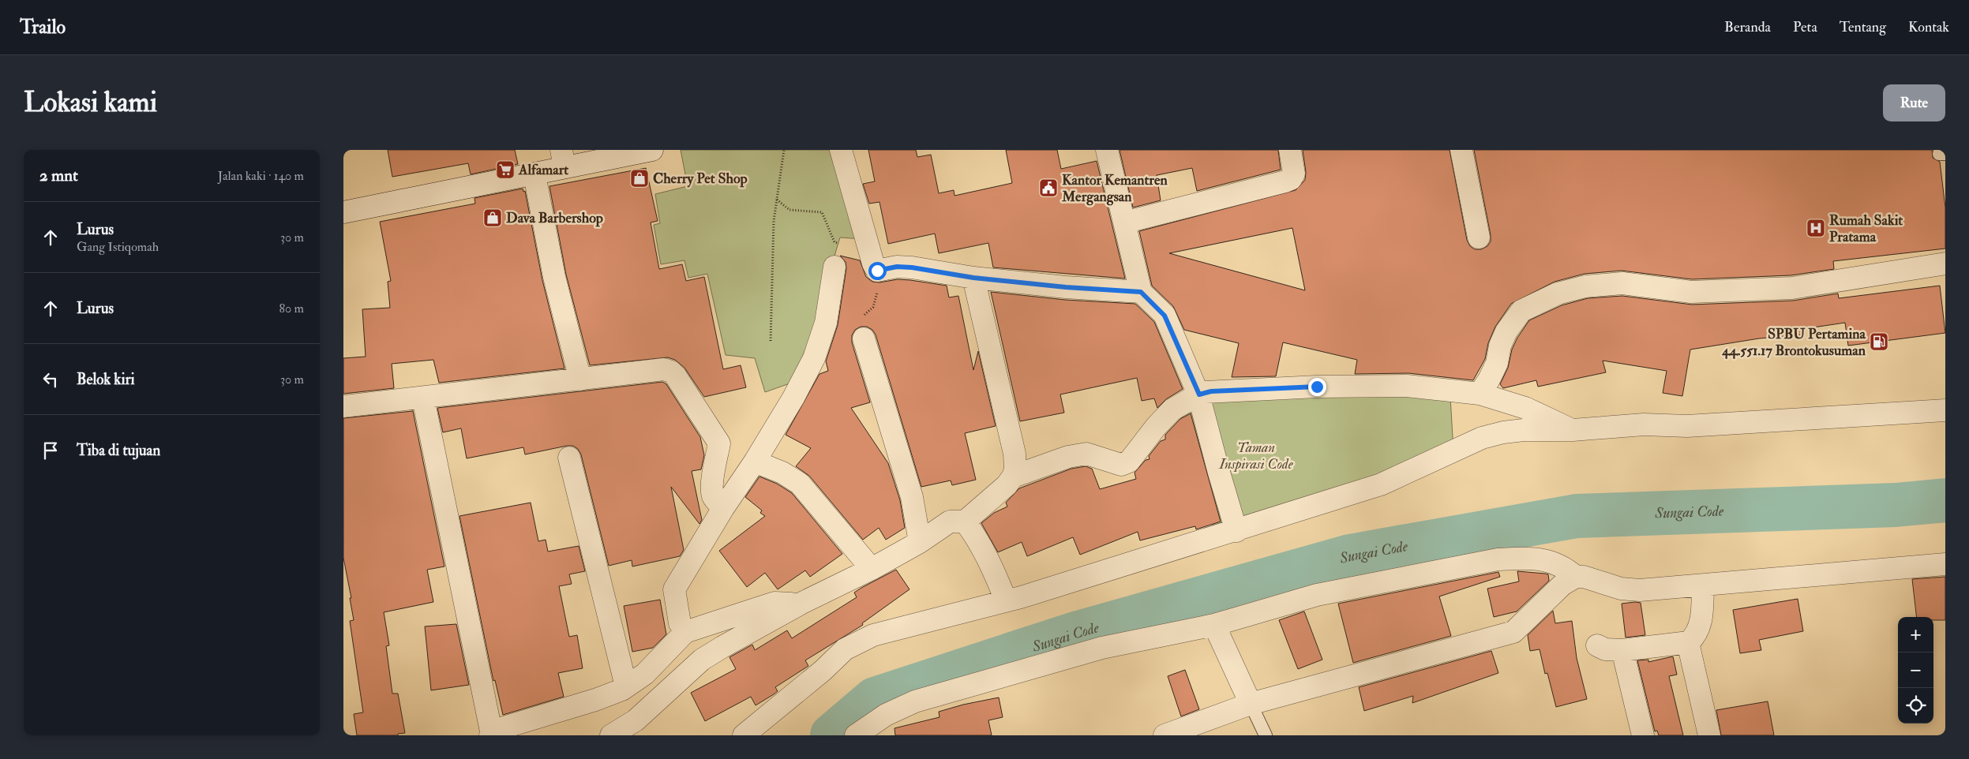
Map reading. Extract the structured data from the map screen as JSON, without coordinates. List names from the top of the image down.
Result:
{
  "water": ["Sungai Code"],
  "parks": ["Taman Inspirasi Code"],
  "places": {
    "supermarket": ["Alfamart"],
    "shop": ["Cherry Pet Shop", "Dava Barbershop"],
    "public building": ["Kantor Kemantren Mergangsan"],
    "hospital": ["Rumah Sakit Pratama"],
    "fuel station": ["SPBU Pertamina 44.551.17 Brontokusuman"]
  },
  "page": {
    "header": "Trailo",
    "nav": [
      "Beranda",
      "Peta",
      "Tentang",
      "Kontak"
    ],
    "buttons": "Rute",
    "title": "Lokasi kami",
    "heading": ["2 mnt", "Jalan kaki · 140 m"],
    "list": [
      ["Lurus", "Gang Istiqomah", "30 m"],
      ["Lurus", "80 m"],
      ["Belok kiri", "30 m"],
      "Tiba di tujuan"
    ],
    "map_buttons": ["+", "−"]
  }
}
